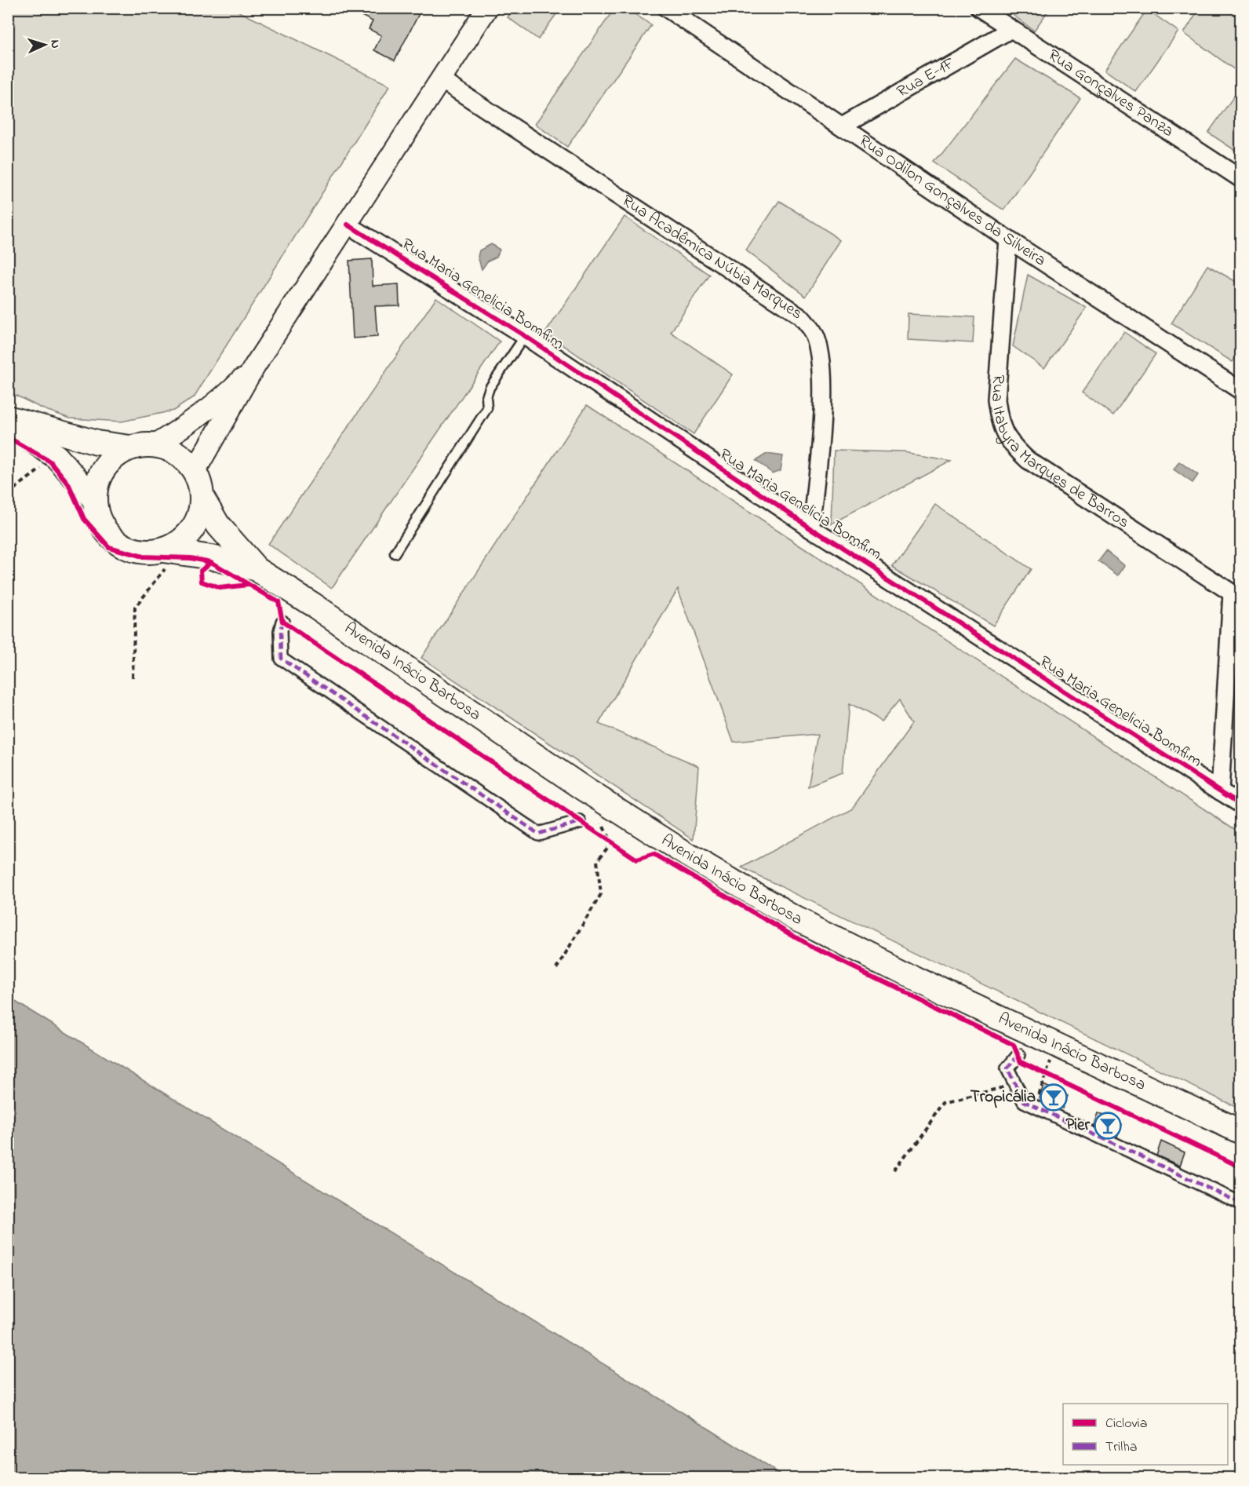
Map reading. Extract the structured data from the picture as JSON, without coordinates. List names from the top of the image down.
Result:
{
  "streets": {
    "main road": ["Avenida Inácio Barbosa"],
    "street": [
      "Rua E-1F",
      "Rua Gonçalves Panza",
      "Rua Odilon Gonçalves da Silveira",
      "Rua Acadêmica Núbia Marques",
      "Rua Maria Genelicia Bomfim",
      "Rua Itabyra Marques de Barros"
    ]
  },
  "crossings": [
    ["Rua E-1F", "Rua Gonçalves Panza"],
    ["Rua E-1F", "Rua Odilon Gonçalves da Silveira"],
    ["Rua Odilon Gonçalves da Silveira", "Rua Itabyra Marques de Barros"],
    ["Rua Acadêmica Núbia Marques", "Rua Maria Genelicia Bomfim"]
  ],
  "places": {
    "bar": ["Tropicália", "Pier"]
  },
  "legend": ["Ciclovia", "Trilha"],
  "north": "right"
}
